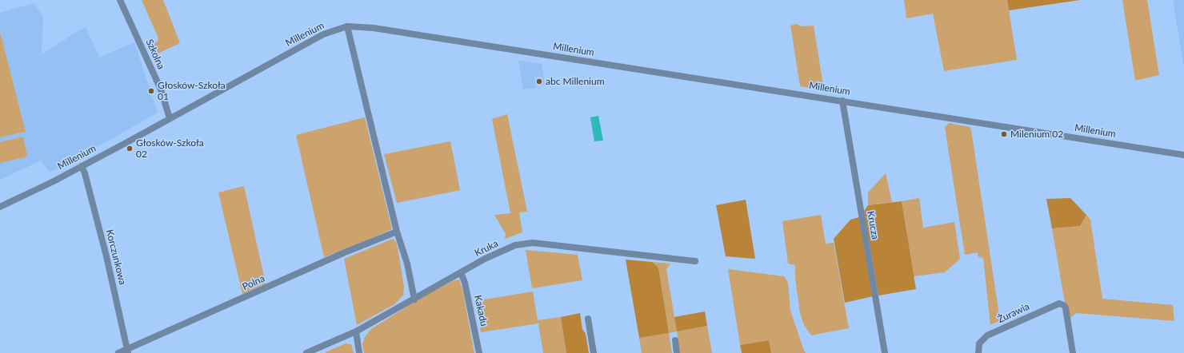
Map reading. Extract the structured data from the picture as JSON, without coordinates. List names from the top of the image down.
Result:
{
  "streets": {
    "street": [
      "Millenium",
      "Szkolna",
      "Krucza",
      "Kruka",
      "Korczunkowa",
      "Polna",
      "Kakadu",
      "Żurawia"
    ]
  },
  "crossings": [
    ["Millenium", "Szkolna"],
    ["Millenium", "Krucza"],
    ["Millenium", "Korczunkowa"],
    ["Kruka", "Kakadu"],
    ["Korczunkowa", "Polna"]
  ],
  "places": [
    "abc Millenium",
    "Głosków-Szkoła 01",
    "Milenium 02",
    "Głosków-Szkoła 02"
  ]
}
